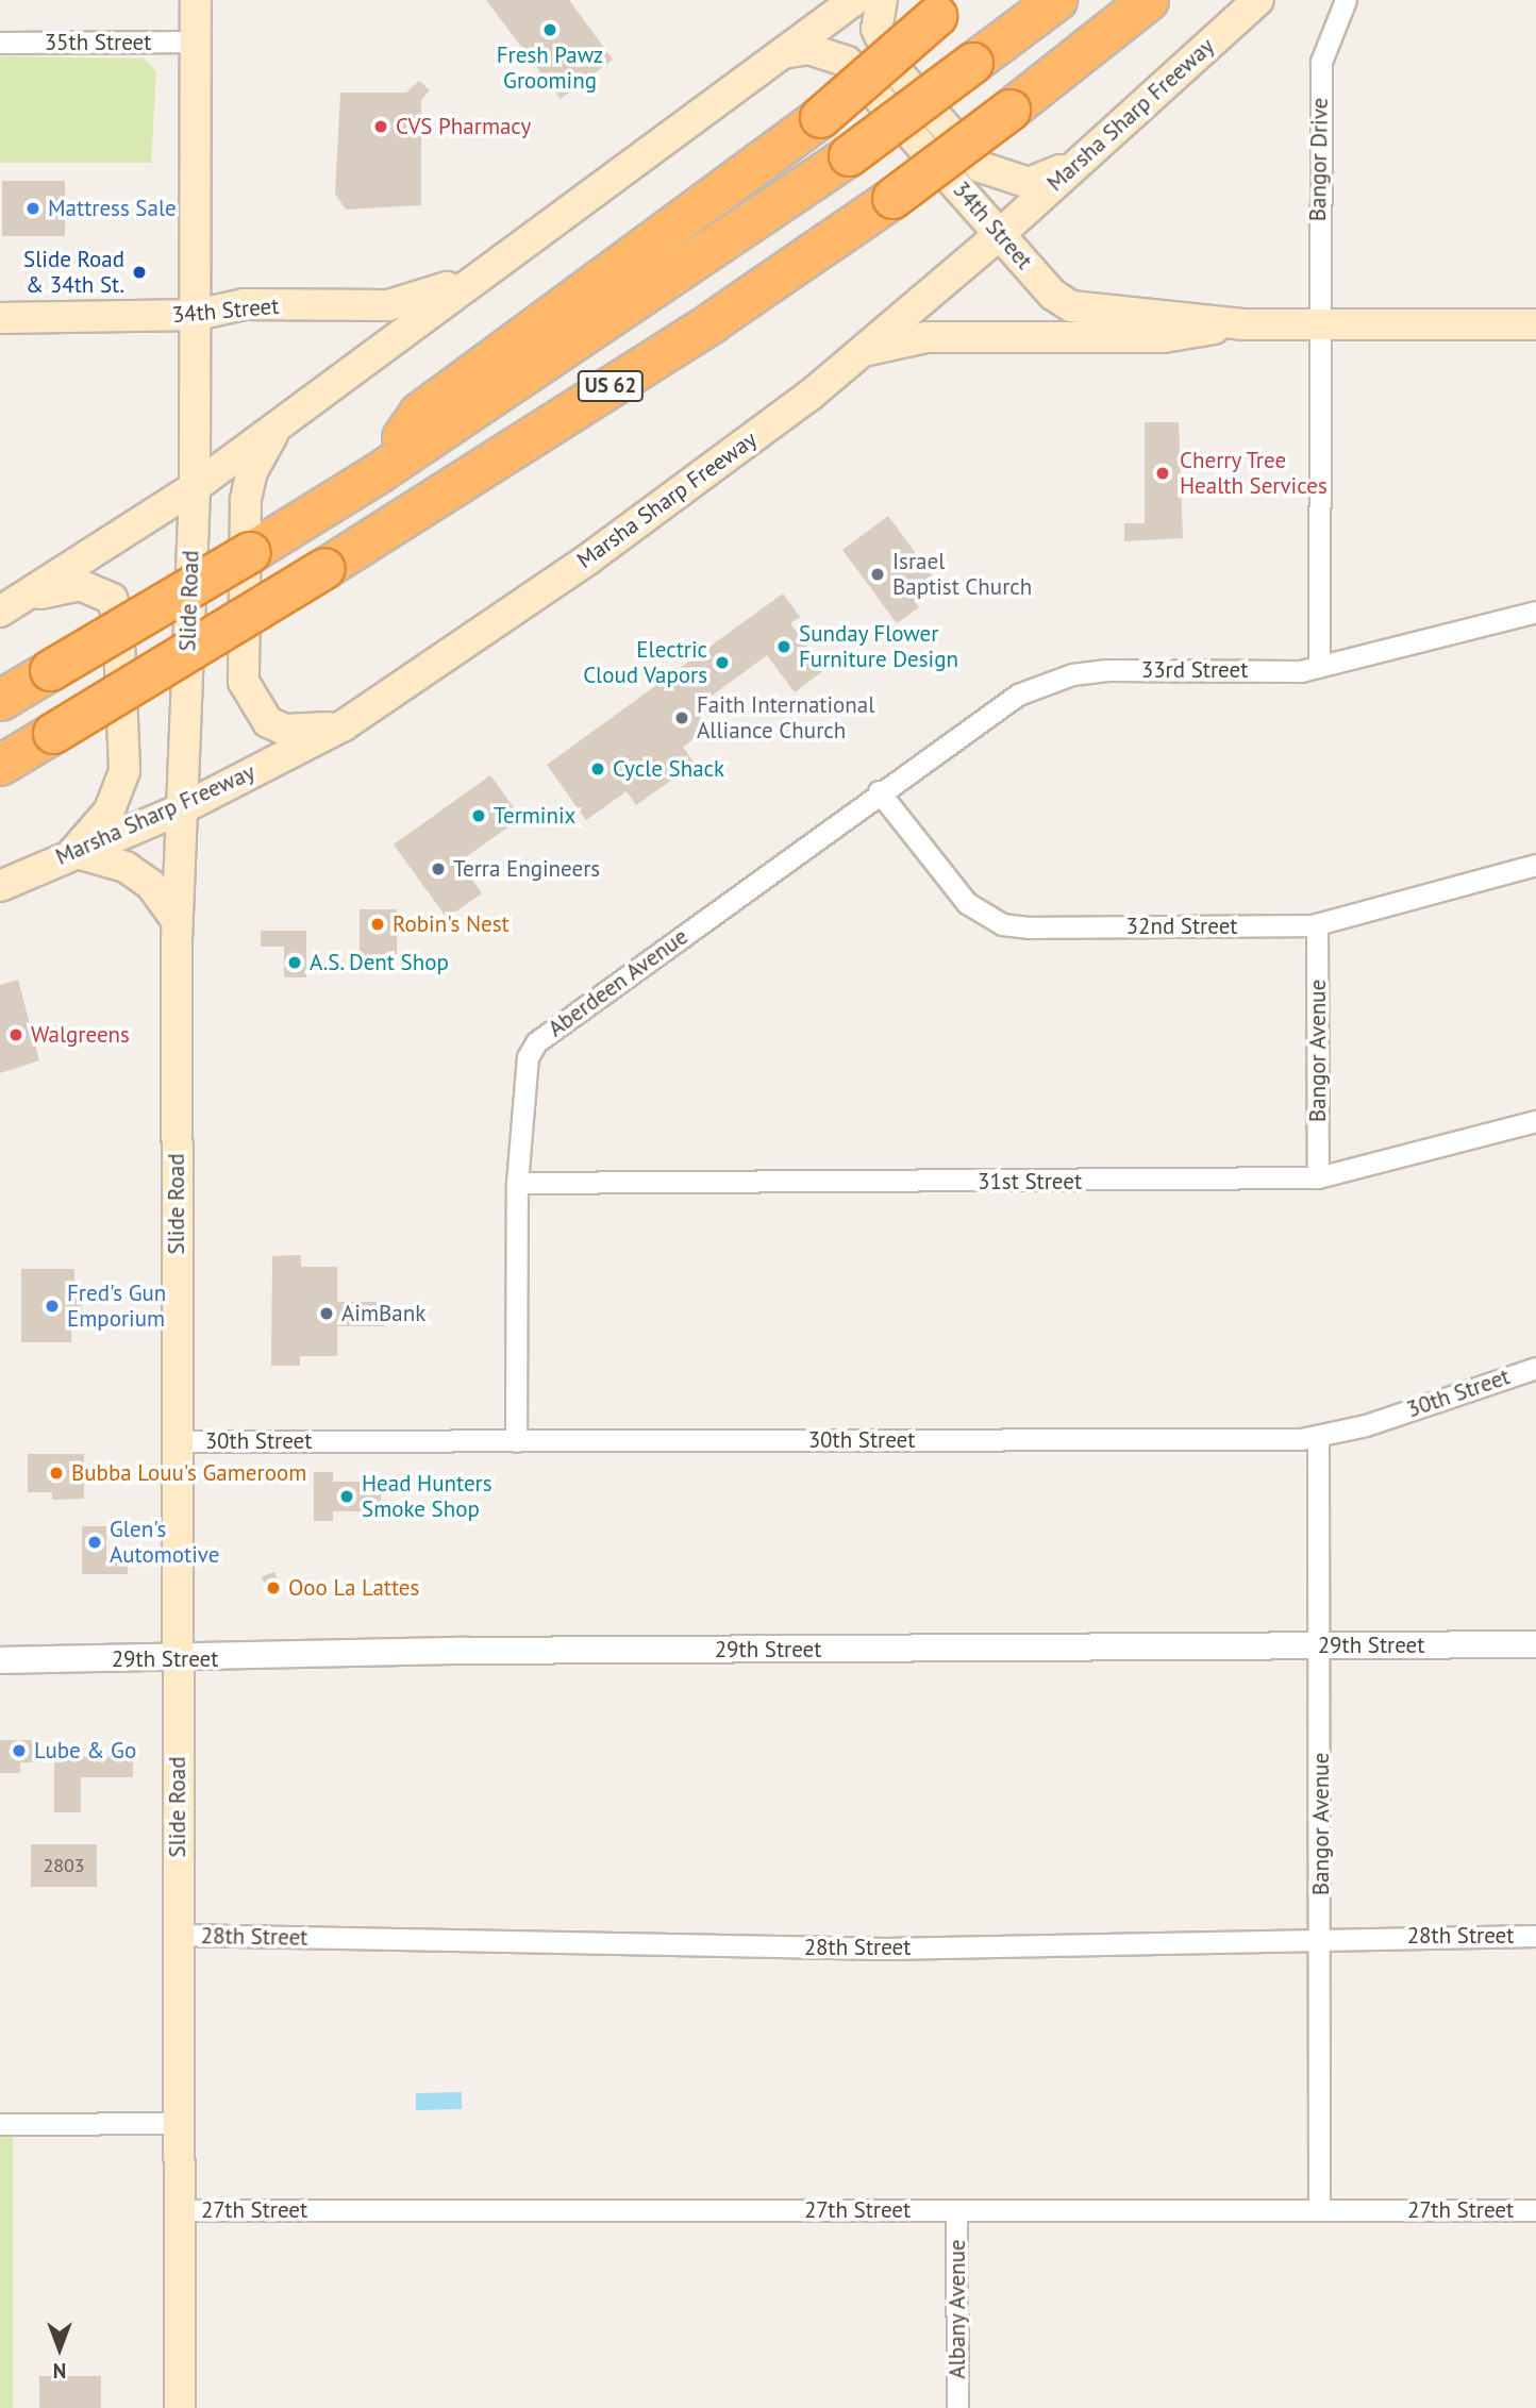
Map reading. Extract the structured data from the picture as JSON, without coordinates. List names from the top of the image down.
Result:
{
  "streets": {
    "highway": ["US 62"],
    "main road": ["Marsha Sharp Freeway", "34th Street", "Slide Road"],
    "street": [
      "35th Street",
      "Bangor Drive",
      "33rd Street",
      "32nd Street",
      "Aberdeen Avenue",
      "Bangor Avenue",
      "31st Street",
      "30th Street",
      "29th Street",
      "28th Street",
      "27th Street",
      "Albany Avenue"
    ]
  },
  "crossings": [
    ["35th Street", "Slide Road"],
    ["Marsha Sharp Freeway", "34th Street"],
    ["Marsha Sharp Freeway", "Slide Road"],
    ["Bangor Drive", "34th Street"],
    ["34th Street", "Slide Road"],
    ["Slide Road", "30th Street"],
    ["Slide Road", "29th Street"],
    ["Slide Road", "28th Street"],
    ["Slide Road", "27th Street"],
    ["33rd Street", "32nd Street"],
    ["33rd Street", "Aberdeen Avenue"],
    ["32nd Street", "Aberdeen Avenue"],
    ["32nd Street", "Bangor Avenue"],
    ["Aberdeen Avenue", "31st Street"],
    ["Aberdeen Avenue", "30th Street"],
    ["Bangor Avenue", "31st Street"],
    ["Bangor Avenue", "30th Street"],
    ["Bangor Avenue", "29th Street"],
    ["Bangor Avenue", "28th Street"],
    ["Bangor Avenue", "27th Street"],
    ["27th Street", "Albany Avenue"]
  ],
  "places": [
    "Fresh Pawz Grooming",
    "CVS Pharmacy",
    "Mattress Sale",
    "Slide Road & 34th St.",
    "Cherry Tree Health Services",
    "Israel Baptist Church",
    "Sunday Flower Furniture Design",
    "Electric Cloud Vapors",
    "Faith International Alliance Church",
    "Cycle Shack",
    "Terminix",
    "Terra Engineers",
    "Robin's Nest",
    "A.S. Dent Shop",
    "Walgreens",
    "Fred's Gun Emporium",
    "AimBank",
    "Bubba Louu's Gameroom",
    "Head Hunters Smoke Shop",
    "Glen's Automotive",
    "Ooo La Lattes",
    "Lube & Go"
  ],
  "house_numbers": ["2803"],
  "north": "bottom"
}
